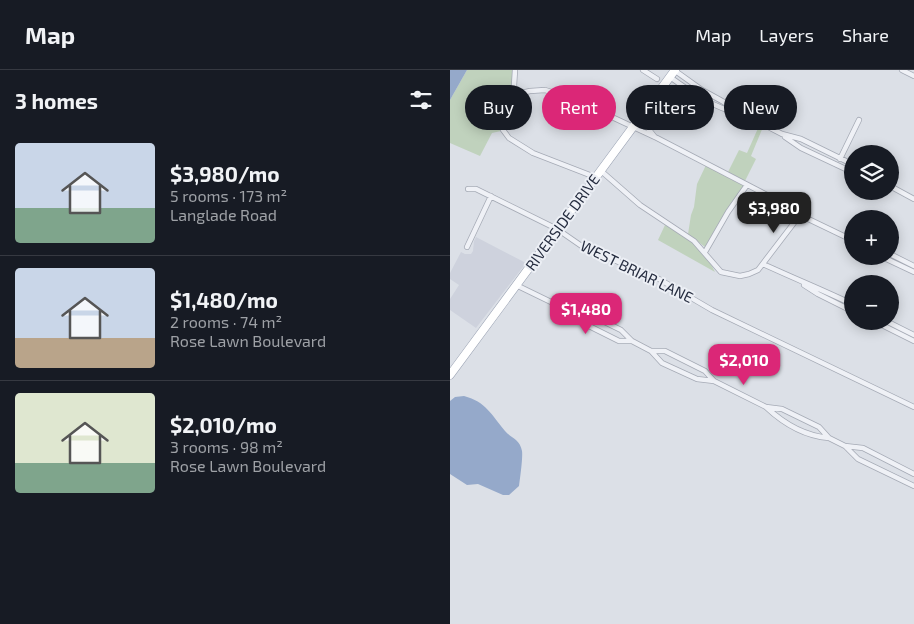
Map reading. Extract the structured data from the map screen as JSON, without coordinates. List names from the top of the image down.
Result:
{
  "streets": {
    "main road": ["RIVERSIDE DRIVE"],
    "street": ["WEST BRIAR LANE"]
  },
  "crossings": [
    ["RIVERSIDE DRIVE", "WEST BRIAR LANE"]
  ],
  "page": {
    "header": "Map",
    "nav": ["Map", "Layers", "Share"],
    "heading": "3 homes",
    "chip": [
      "Buy",
      "Rent",
      "Filters",
      "New"
    ],
    "list": [
      {
        "name": "$3,980/mo",
        "note": "5 rooms · 173 m² · Langlade Road"
      },
      {
        "name": "$1,480/mo",
        "note": "2 rooms · 74 m² · Rose Lawn Boulevard"
      },
      {
        "name": "$2,010/mo",
        "note": "3 rooms · 98 m² · Rose Lawn Boulevard"
      }
    ],
    "map_buttons": ["+", "−"],
    "price": ["$3,980", "$1,480", "$2,010"]
  }
}
